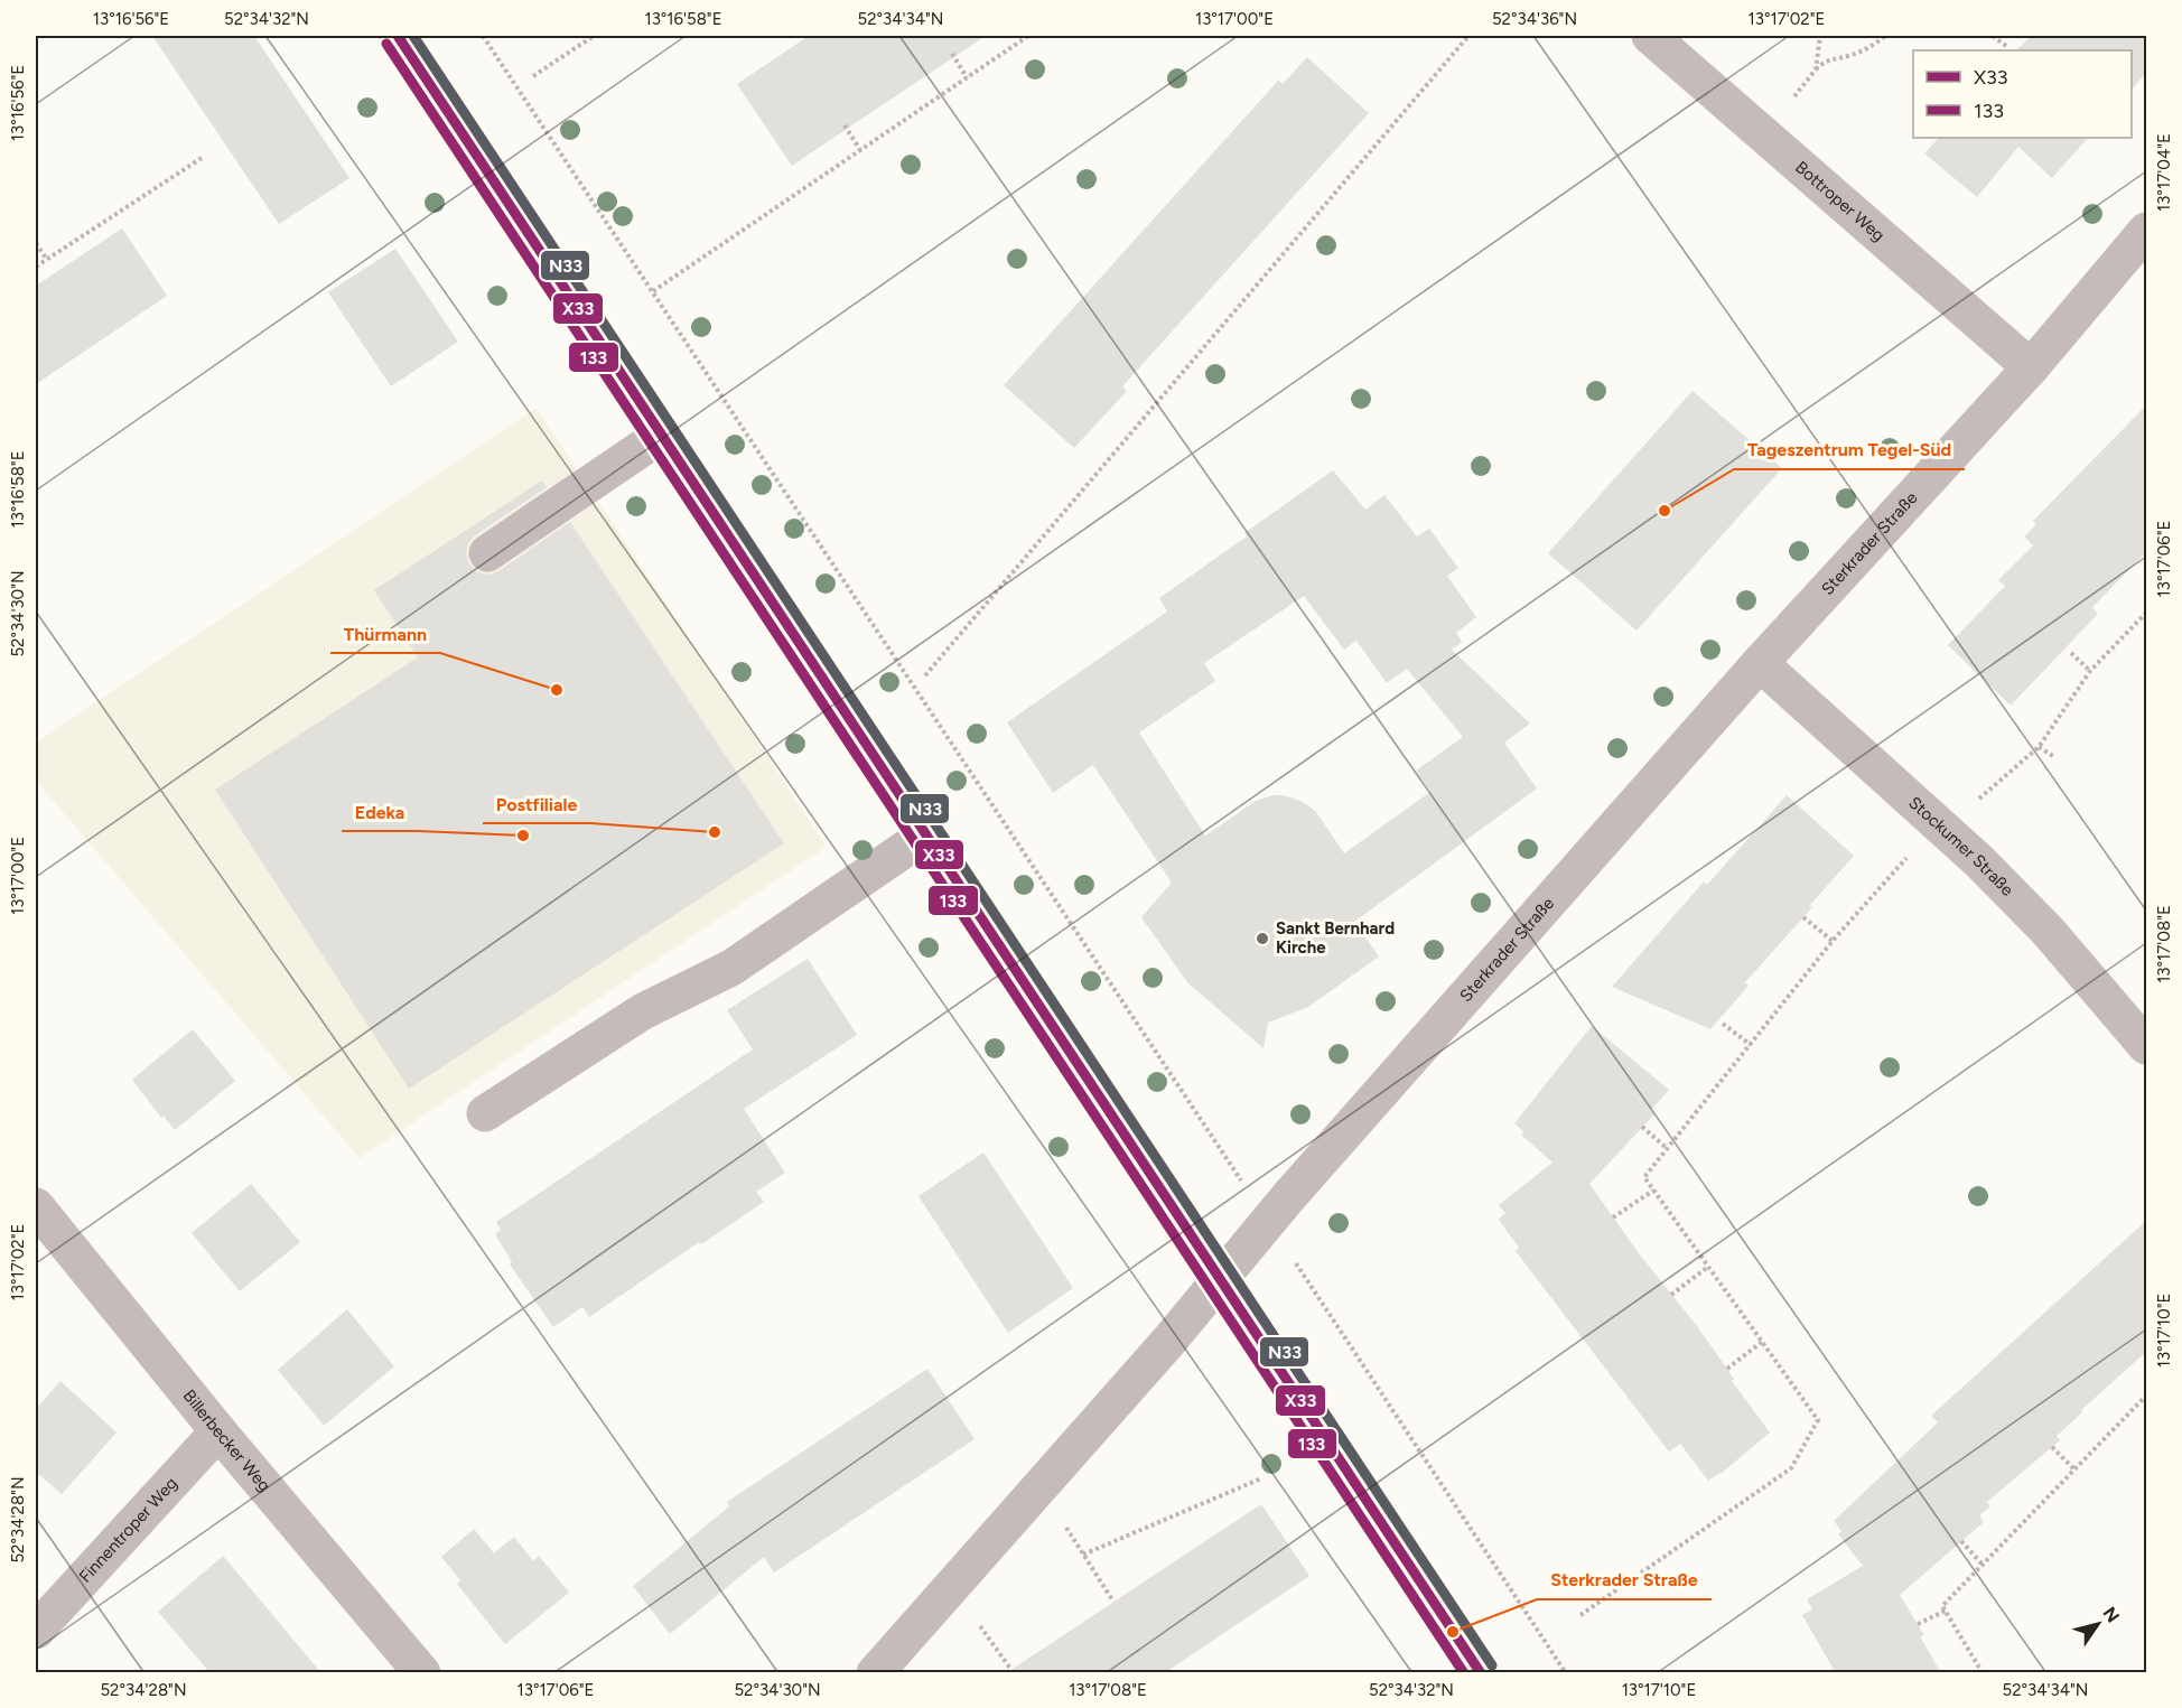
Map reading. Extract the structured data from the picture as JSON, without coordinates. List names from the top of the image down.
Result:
{
  "streets": {
    "street": [
      "Bottroper Weg",
      "Sterkrader Straße",
      "Stockumer Straße",
      "Billerbecker Weg",
      "Finnentroper Weg"
    ]
  },
  "crossings": [
    ["Bottroper Weg", "Sterkrader Straße"],
    ["Sterkrader Straße", "Stockumer Straße"],
    ["Billerbecker Weg", "Finnentroper Weg"]
  ],
  "places": [
    "Tageszentrum Tegel-Süd",
    "Thürmann",
    "Postfiliale",
    "Edeka",
    "Sankt Bernhard Kirche",
    "Sterkrader Straße"
  ],
  "lines": ["transit line X33", "transit line N33", "transit line 133"],
  "legend": ["X33", "133"],
  "north": "top right",
  "coordinates": [
    "13°16'56\"E",
    "52°34'32\"N",
    "13°16'58\"E",
    "52°34'34\"N",
    "13°17'00\"E",
    "52°34'36\"N",
    "13°17'02\"E",
    "13°17'04\"E",
    "13°17'06\"E",
    "52°34'30\"N",
    "13°17'08\"E",
    "13°17'10\"E",
    "52°34'28\"N"
  ]
}
